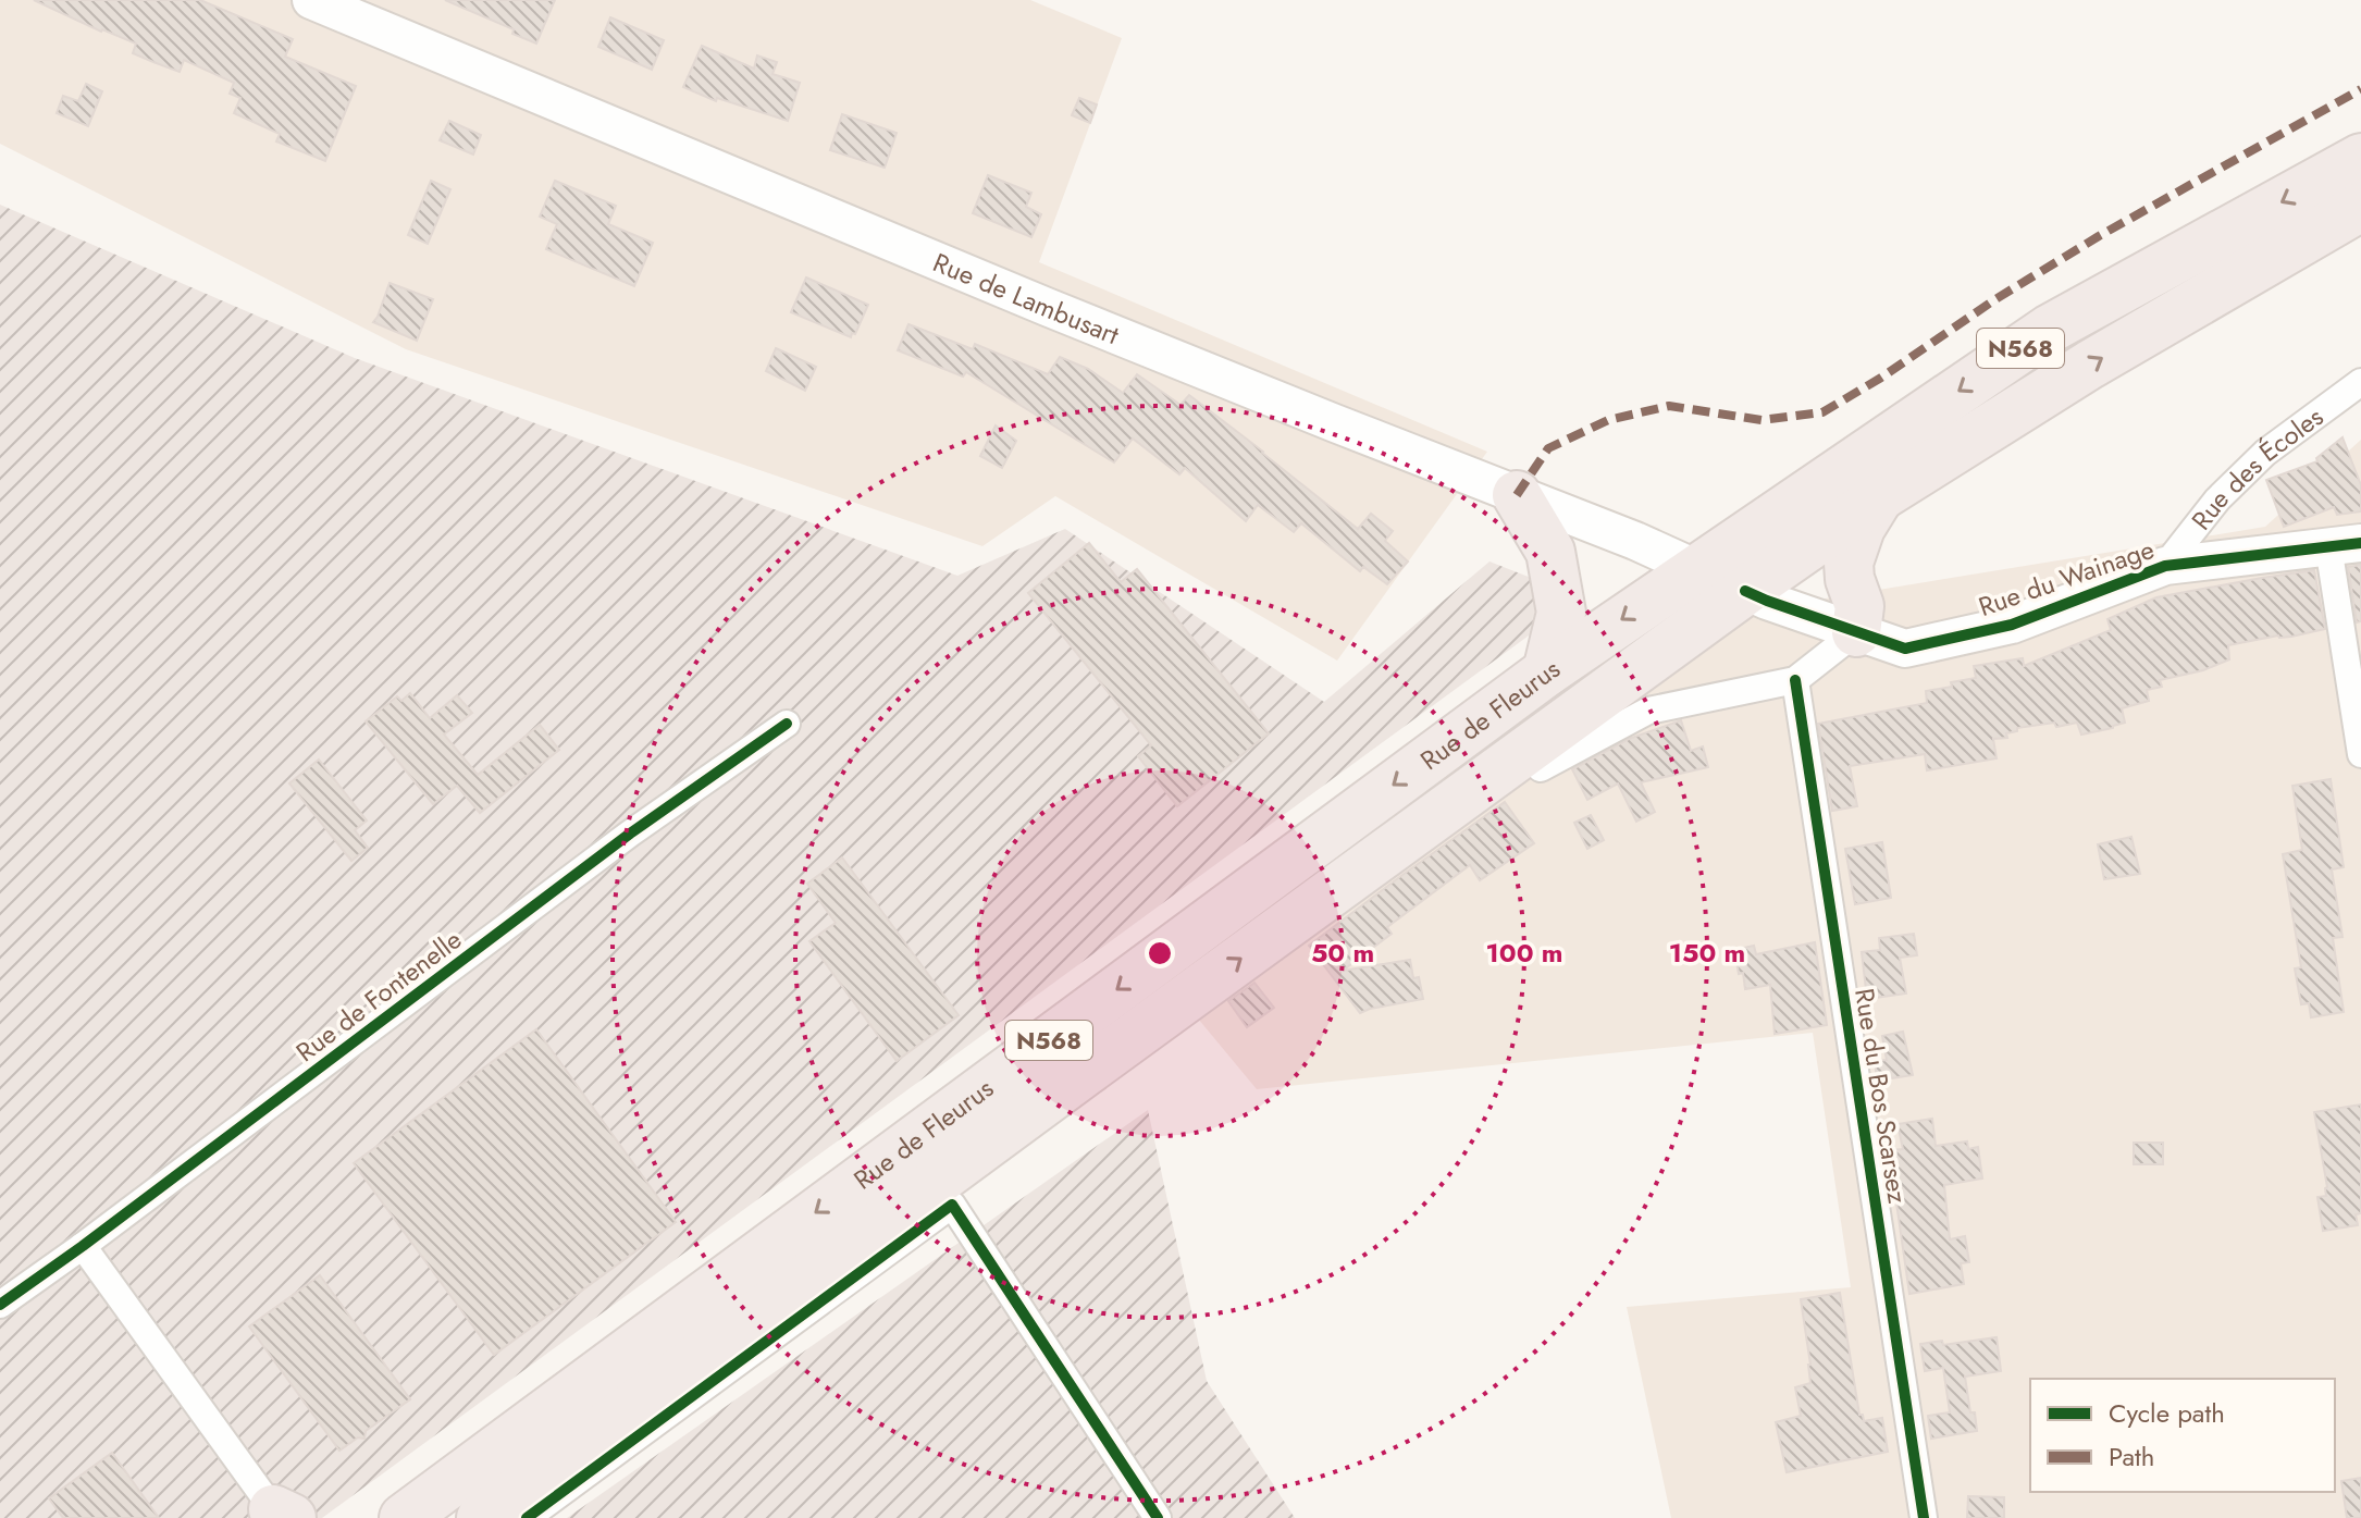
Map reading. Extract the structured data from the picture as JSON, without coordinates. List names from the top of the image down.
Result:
{
  "streets": {
    "highway": ["N568", "Rue de Fleurus"],
    "main road": ["Rue de Lambusart", "Rue du Wainage"],
    "street": ["Rue des Écoles", "Rue de Fontenelle", "Rue du Bos Scarsez"]
  },
  "crossings": [
    ["Rue de Lambusart", "N568"],
    ["Rue de Lambusart", "Rue du Wainage"],
    ["Rue de Lambusart", "Rue de Fleurus"],
    ["N568", "Rue du Wainage"],
    ["N568", "Rue de Fleurus"],
    ["Rue des Écoles", "Rue du Wainage"],
    ["Rue du Wainage", "Rue de Fleurus"]
  ],
  "legend": ["Cycle path", "Path"],
  "rings": ["50 m", "100 m", "150 m"]
}
